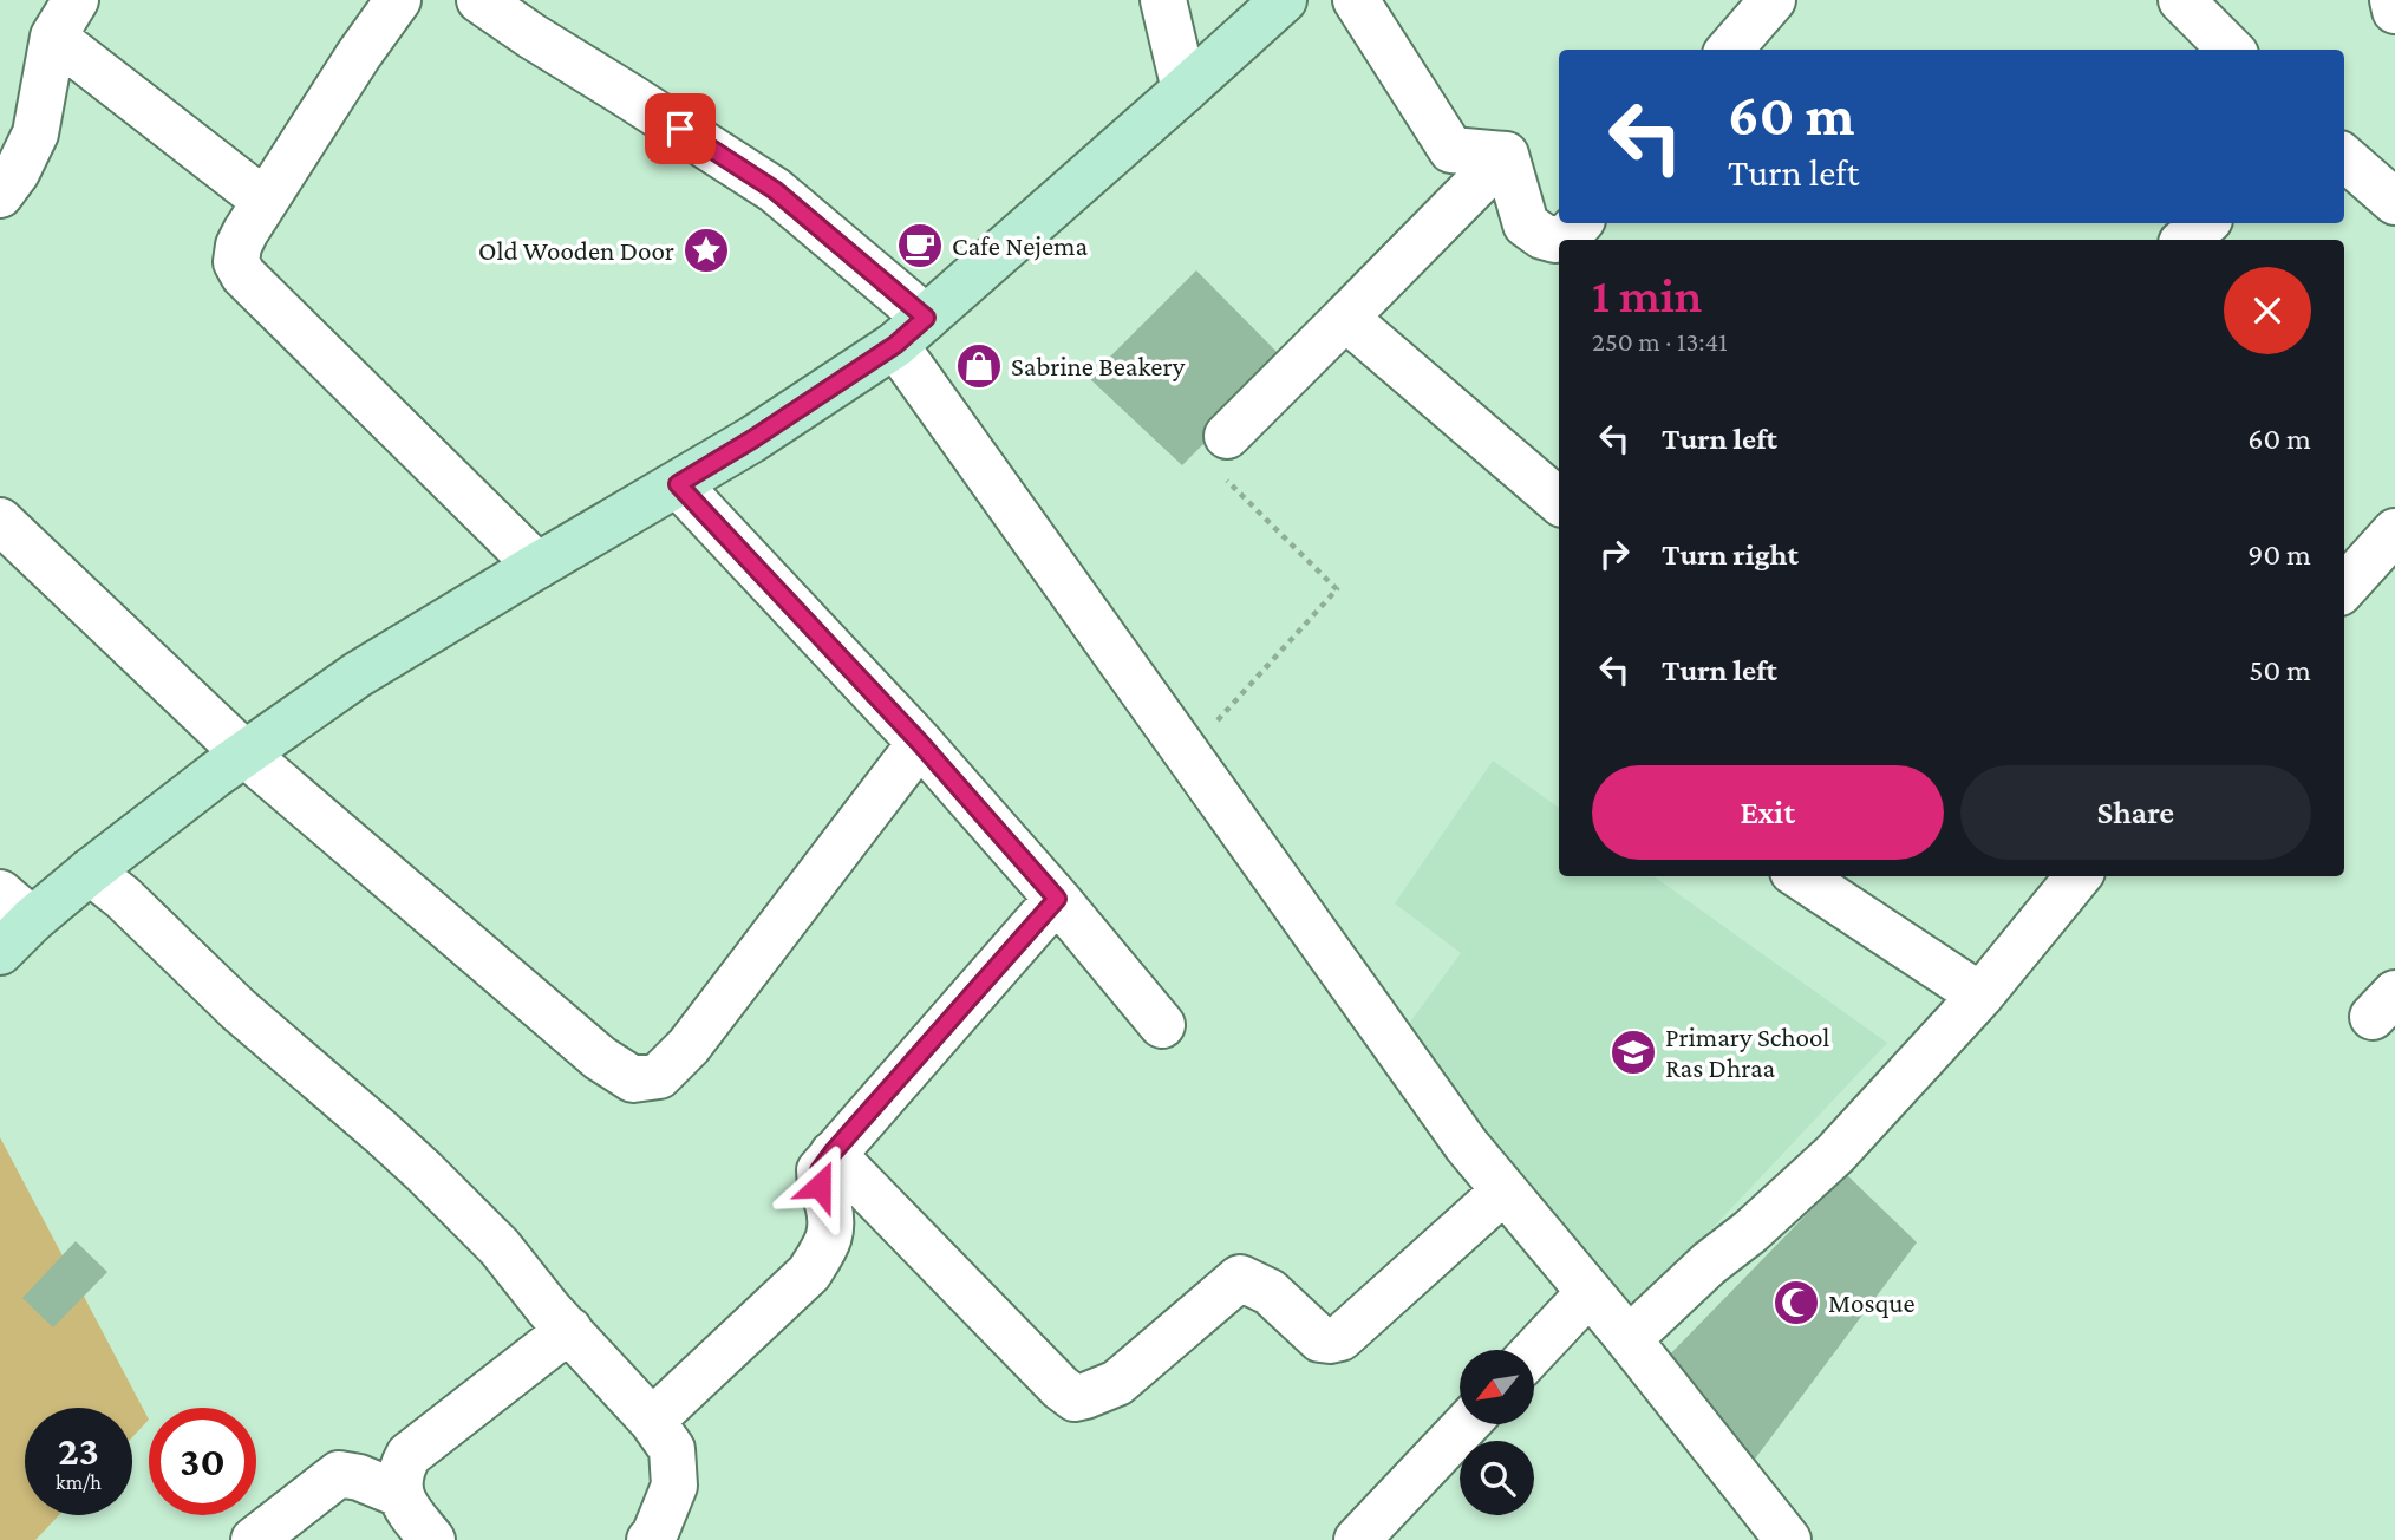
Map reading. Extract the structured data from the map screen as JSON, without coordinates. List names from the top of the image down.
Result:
{
  "places": {
    "cafe": ["Cafe Nejema"],
    "place": ["Old Wooden Door"],
    "shop": ["Sabrine Beakery"],
    "school or university": ["Primary School Ras Dhraa"],
    "mosque": ["Mosque"]
  },
  "north": "bottom left",
  "page": {
    "turn": ["60 m", "Turn left"],
    "heading": ["1 min", "250 m · 13:41"],
    "list": [
      {
        "name": "Turn left",
        "value": "60 m"
      },
      {
        "name": "Turn right",
        "value": "90 m"
      },
      {
        "name": "Turn left",
        "value": "50 m"
      }
    ],
    "buttons": ["Exit", "Share"],
    "speed": "23 km/h",
    "limit": "30"
  }
}
